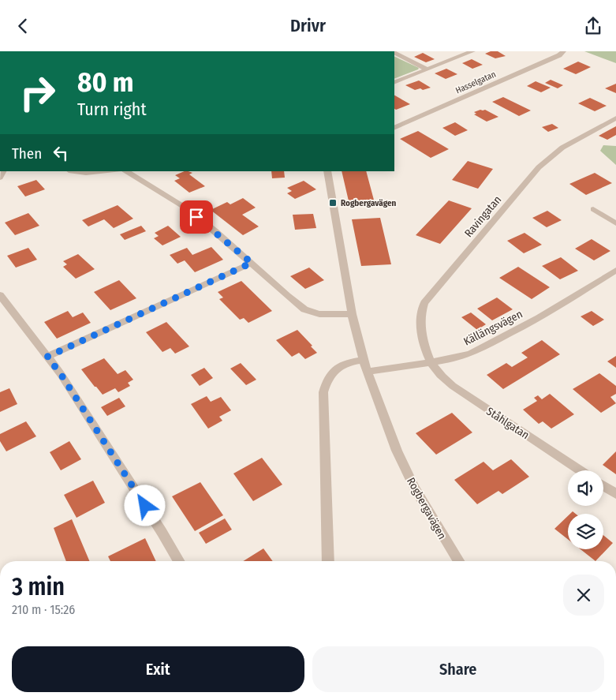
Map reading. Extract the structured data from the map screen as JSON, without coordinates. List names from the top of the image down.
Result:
{
  "streets": {
    "street": [
      "Hasselgatan",
      "Ravingatan",
      "Källängsvägen",
      "Ståhlgatan",
      "Rogbergavägen"
    ]
  },
  "crossings": [
    ["Ravingatan", "Källängsvägen"],
    ["Ravingatan", "Ståhlgatan"],
    ["Källängsvägen", "Ståhlgatan"],
    ["Källängsvägen", "Rogbergavägen"]
  ],
  "places": {
    "transit": ["Rogbergavägen"]
  },
  "page": {
    "header": "Drivr",
    "turn": ["80 m", "Turn right"],
    "then": "Then",
    "heading": ["3 min", "210 m · 15:26"],
    "buttons": ["Exit", "Share"]
  }
}
